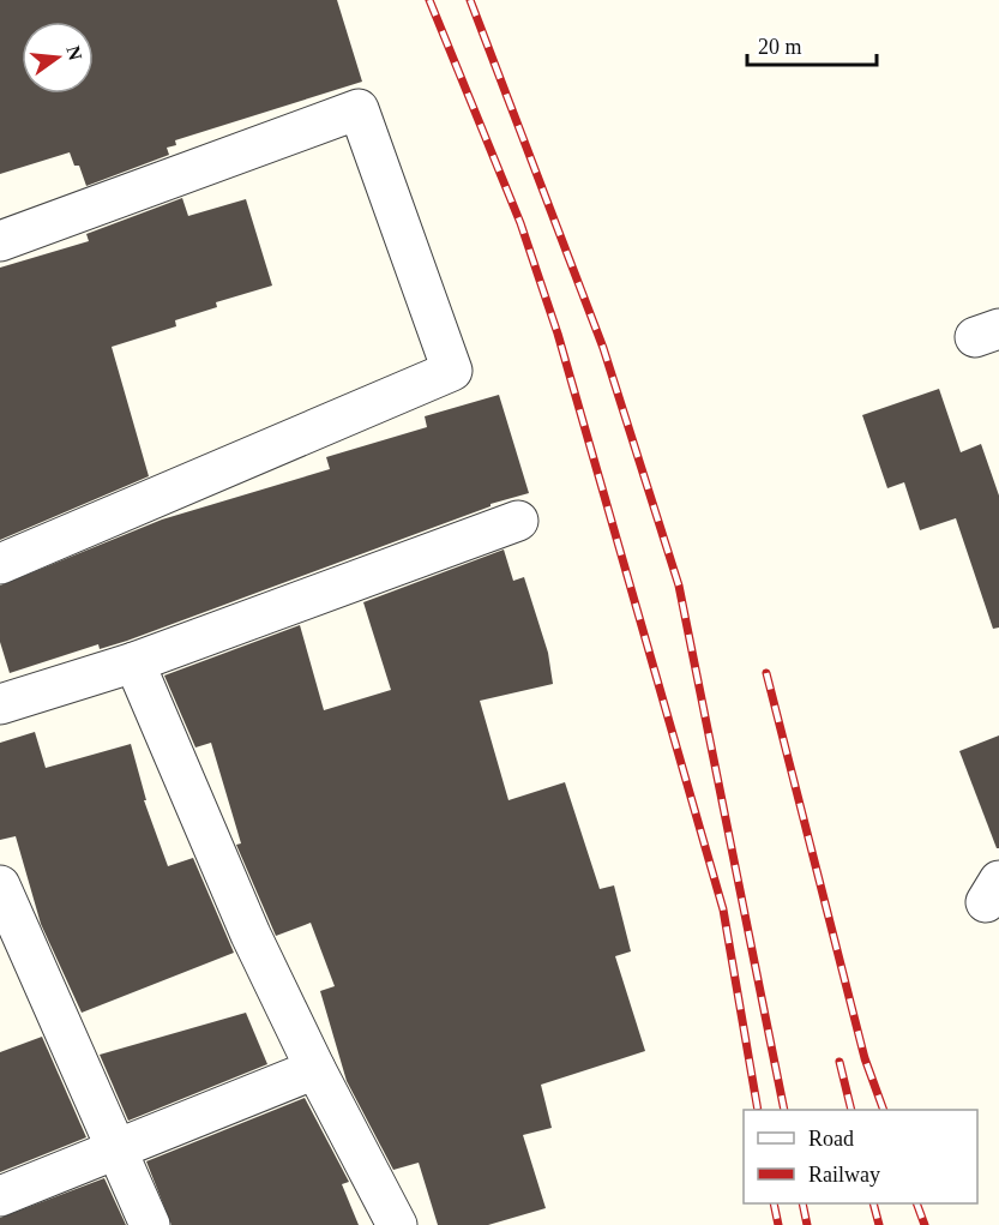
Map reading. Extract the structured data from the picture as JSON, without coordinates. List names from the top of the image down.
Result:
{
  "legend": ["Road", "Railway"],
  "scale_bar": "20 m",
  "north": "right"
}
